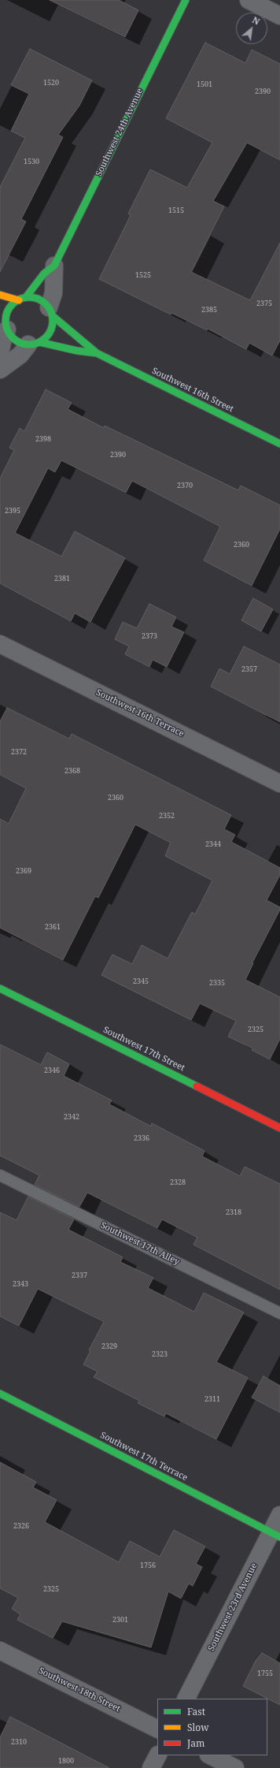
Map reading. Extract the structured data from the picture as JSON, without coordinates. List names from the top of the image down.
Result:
{
  "streets": {
    "street": [
      "Southwest 24th Avenue",
      "Southwest 16th Street",
      "Southwest 16th Terrace",
      "Southwest 17th Street",
      "Southwest 17th Terrace",
      "Southwest 23rd Avenue",
      "Southwest 18th Street"
    ],
    "lane": ["Southwest 17th Alley"]
  },
  "crossings": [
    ["Southwest 24th Avenue", "Southwest 16th Street"],
    ["Southwest 17th Terrace", "Southwest 23rd Avenue"]
  ],
  "house_numbers": [
    "1520",
    "1501",
    "2390",
    "1530",
    "1515",
    "1525",
    "2375",
    "2385",
    "2398",
    "2390",
    "2370",
    "2395",
    "2360",
    "2381",
    "2373",
    "2357",
    "2372",
    "2368",
    "2360",
    "2352",
    "2344",
    "2369",
    "2361",
    "2345",
    "2335",
    "2325",
    "2346",
    "2342",
    "2336",
    "2328",
    "2318",
    "2337",
    "2343",
    "2329",
    "2323",
    "2311",
    "2326",
    "1756",
    "2325",
    "2301",
    "1755",
    "2310",
    "1800"
  ],
  "legend": ["Fast", "Slow", "Jam"],
  "north": "top right"
}
